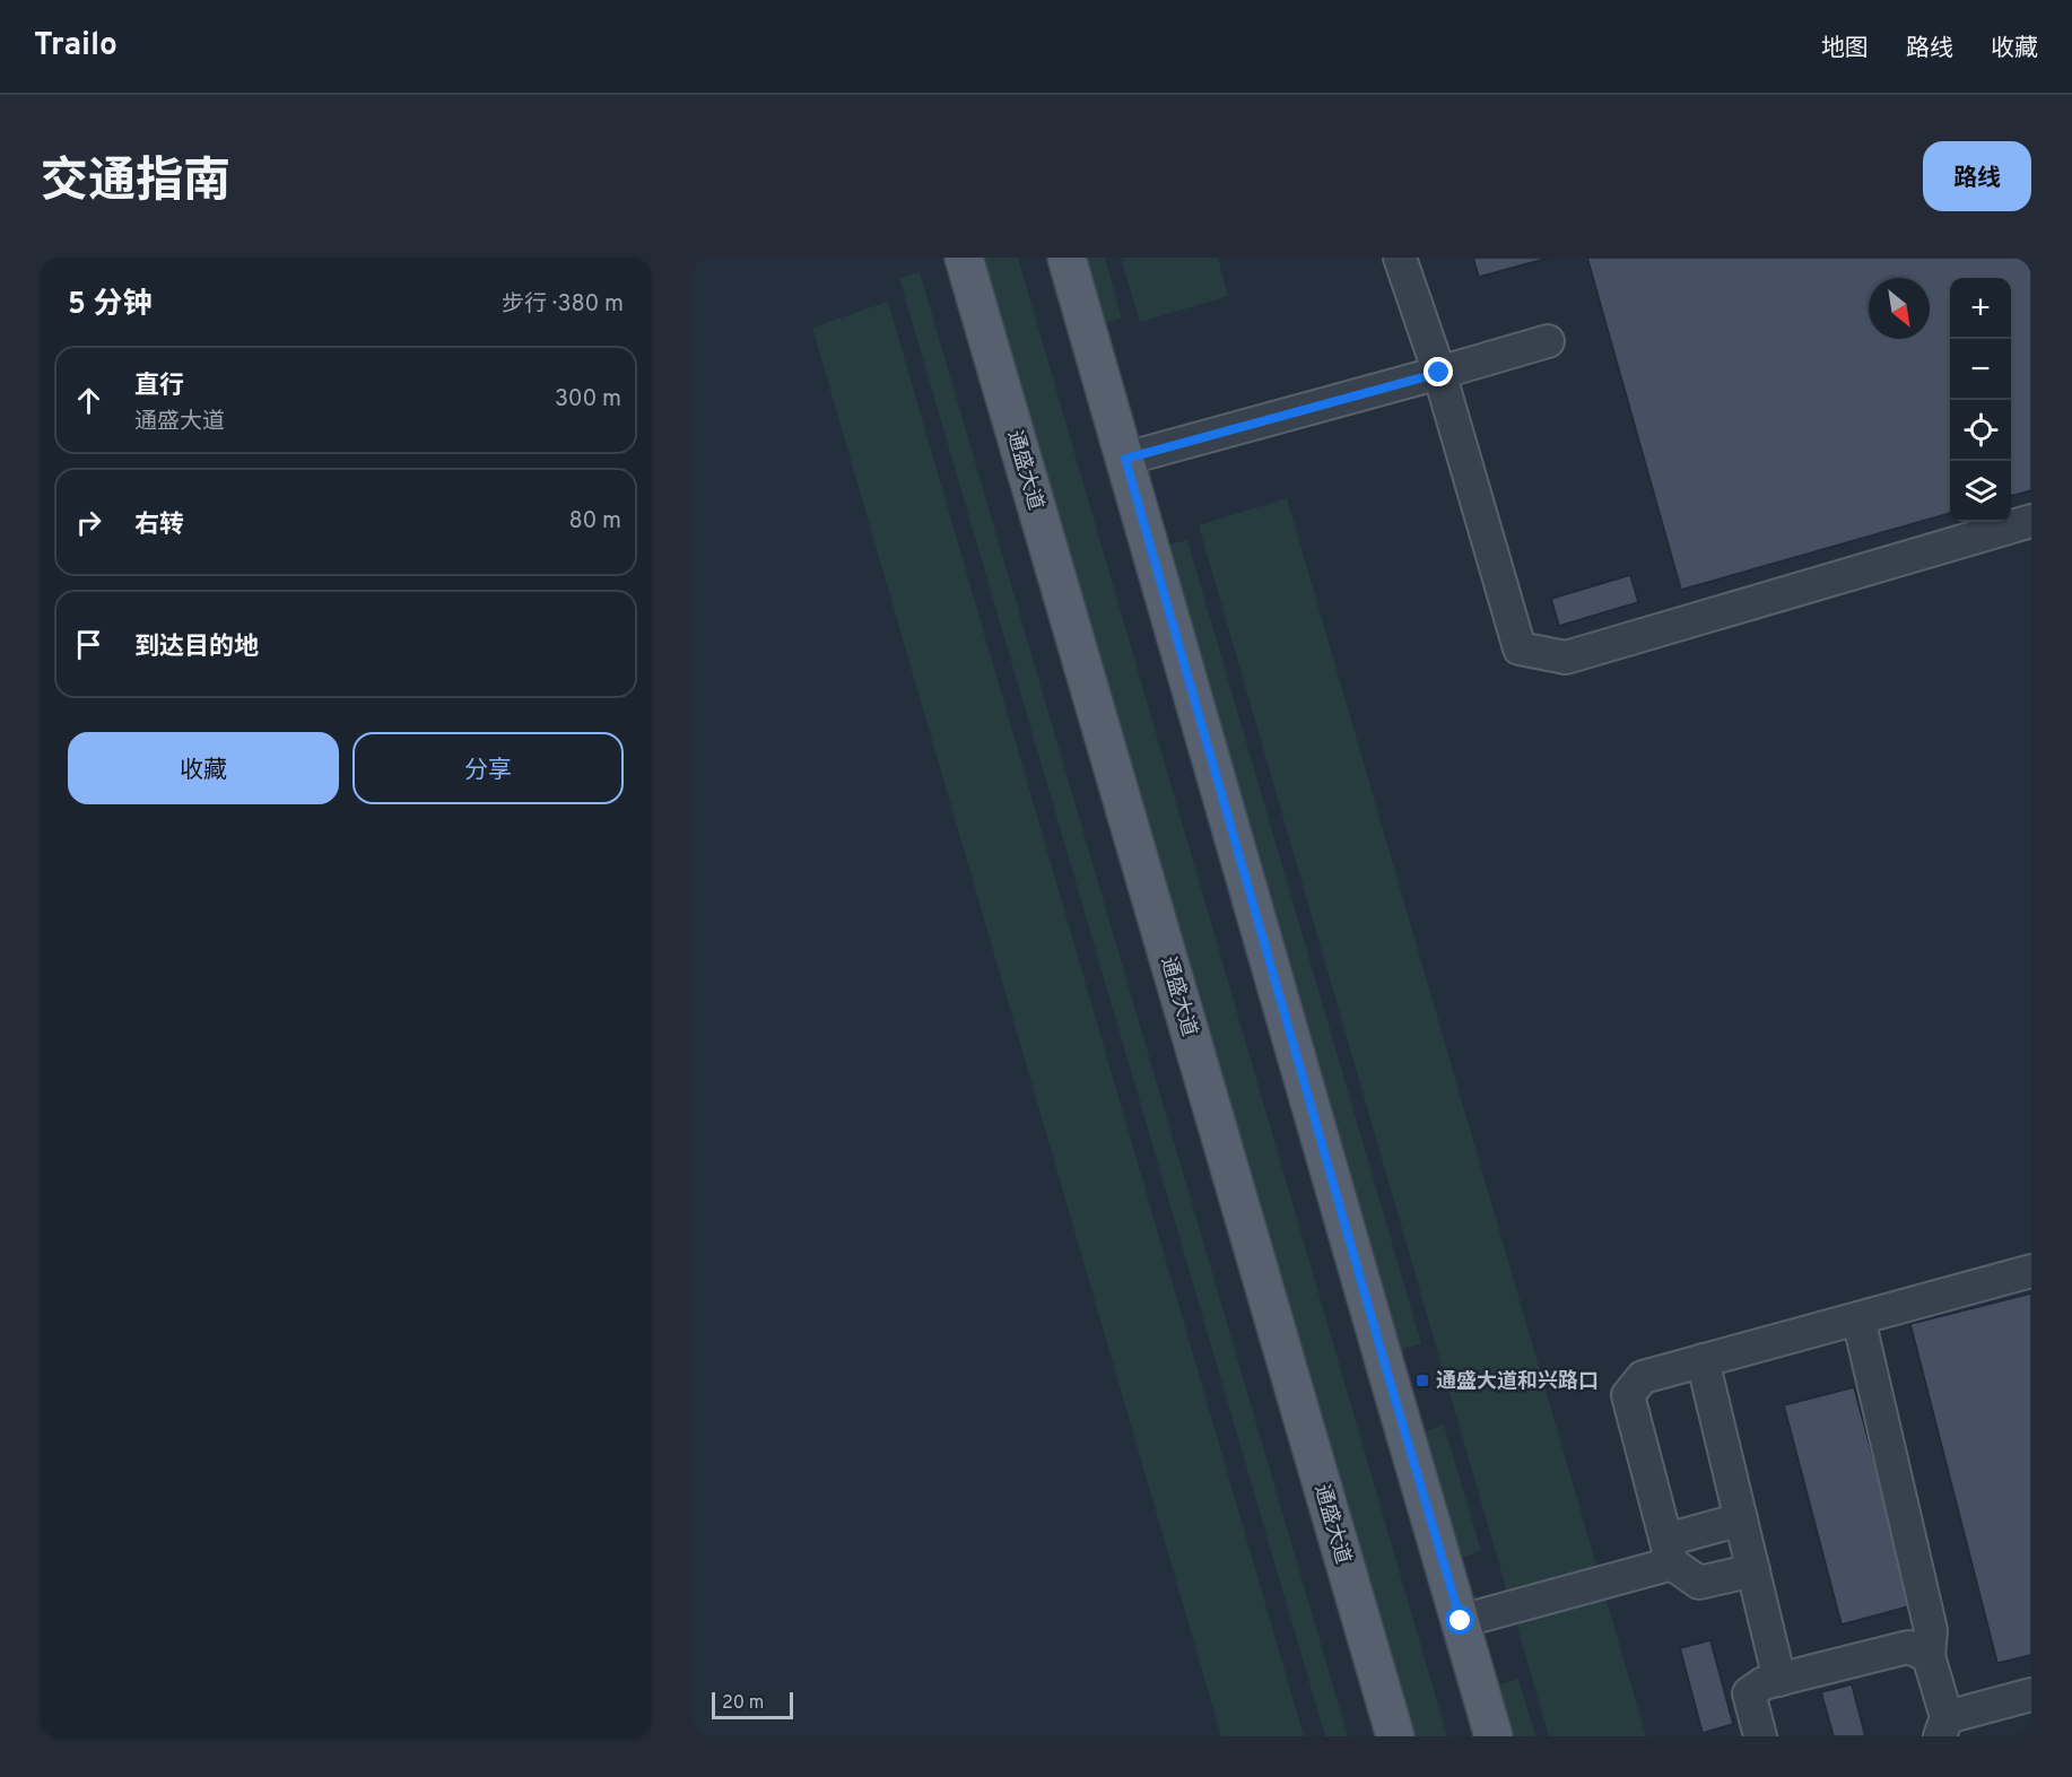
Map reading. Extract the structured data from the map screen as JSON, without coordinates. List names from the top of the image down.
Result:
{
  "streets": {
    "main road": ["通盛大道"]
  },
  "places": {
    "transit": ["通盛大道和兴路口"]
  },
  "scale_bar": "20 m",
  "north": "bottom right",
  "page": {
    "header": "Trailo",
    "nav": ["地图", "路线", "收藏"],
    "title": "交通指南",
    "buttons": [
      "路线",
      ["收藏", "分享"]
    ],
    "heading": ["5 分钟", "步行 · 380 m"],
    "map_buttons": ["+", "−"],
    "list": [
      ["直行", "通盛大道", "300 m"],
      ["右转", "80 m"],
      "到达目的地"
    ],
    "scale": "20 m"
  }
}
